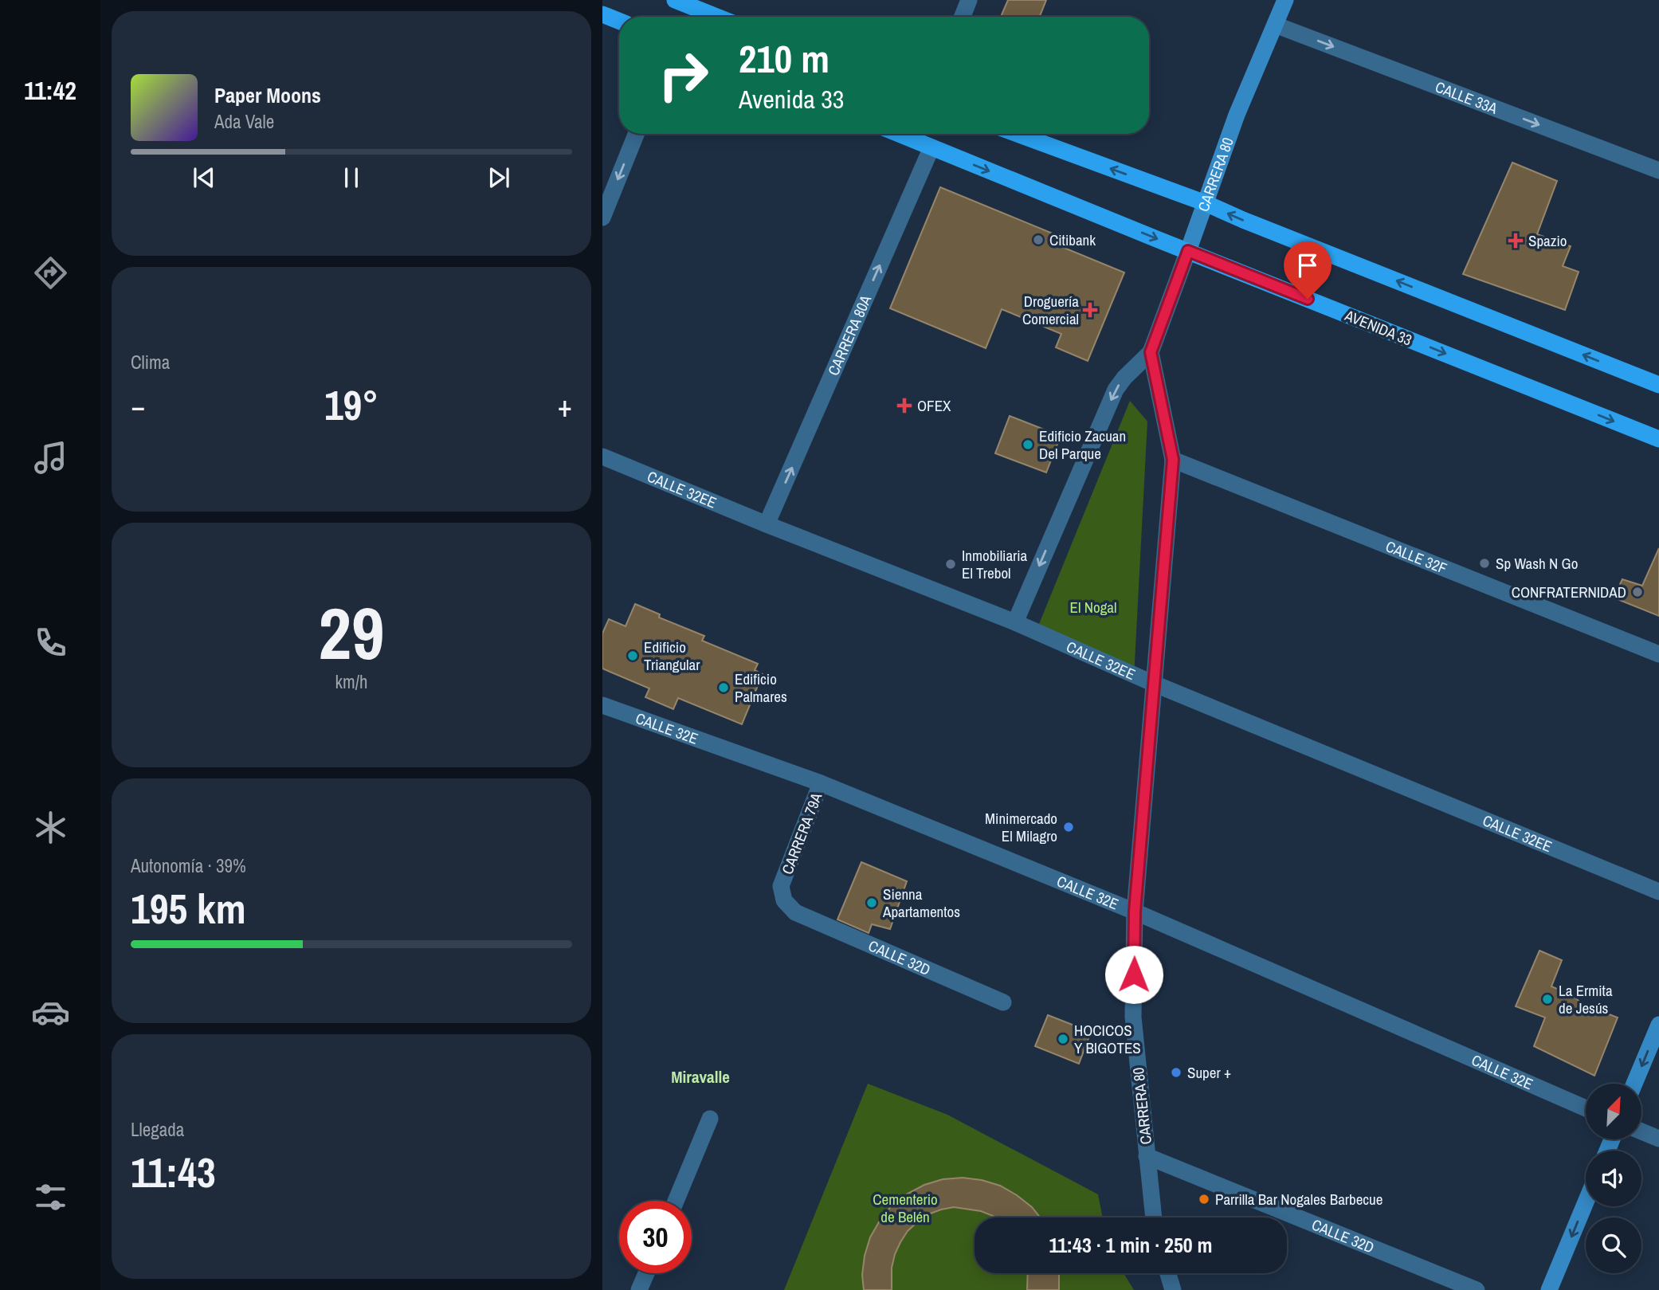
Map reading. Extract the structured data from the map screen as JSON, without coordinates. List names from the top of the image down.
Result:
{
  "streets": {
    "main road": ["AVENIDA 33"],
    "street": [
      "CALLE 33A",
      "CARRERA 80",
      "CARRERA 80A",
      "CALLE 32EE",
      "CALLE 32F",
      "CALLE 32E",
      "CARRERA 79A",
      "CALLE 32D"
    ]
  },
  "crossings": [
    ["CALLE 33A", "CARRERA 80"],
    ["CARRERA 80", "AVENIDA 33"],
    ["CARRERA 80", "CALLE 32EE"],
    ["CARRERA 80", "CALLE 32F"],
    ["CARRERA 80", "CALLE 32E"],
    ["CARRERA 80", "CALLE 32D"],
    ["AVENIDA 33", "CARRERA 80A"],
    ["CARRERA 80A", "CALLE 32EE"],
    ["CALLE 32E", "CARRERA 79A"],
    ["CARRERA 79A", "CALLE 32D"]
  ],
  "one_way": ["CALLE 33A", "CARRERA 80A"],
  "districts": ["Miravalle"],
  "parks": ["El Nogal", "Cementerio de Belén"],
  "places": {
    "other": [
      "Citibank",
      "Edificio Zacuan Del Parque",
      "Sp Wash N Go",
      "Inmobiliaria El Trebol",
      "CONFRATERNIDAD",
      "Edificio Triangular",
      "Edificio Palmares",
      "Minimercado El Milagro",
      "Sienna Apartamentos",
      "La Ermita de Jesús",
      "HOCICOS Y BIGOTES",
      "Super +",
      "Parrilla Bar Nogales Barbecue"
    ],
    "health": ["Spazio", "Droguería Comercial", "OFEX"]
  },
  "north": "top right",
  "page": {
    "tabs": "11:42",
    "turn": ["210 m", "Avenida 33"],
    "song": ["Paper Moons", "Ada Vale"],
    "tile": [
      "Clima",
      ["29", "km/h"],
      ["Autonomía · 39%", "195 km"],
      ["Llegada", "11:43"]
    ],
    "heat": ["−", "19°", "+"],
    "limit": "30",
    "trip": "11:43 · 1 min · 250 m"
  }
}
